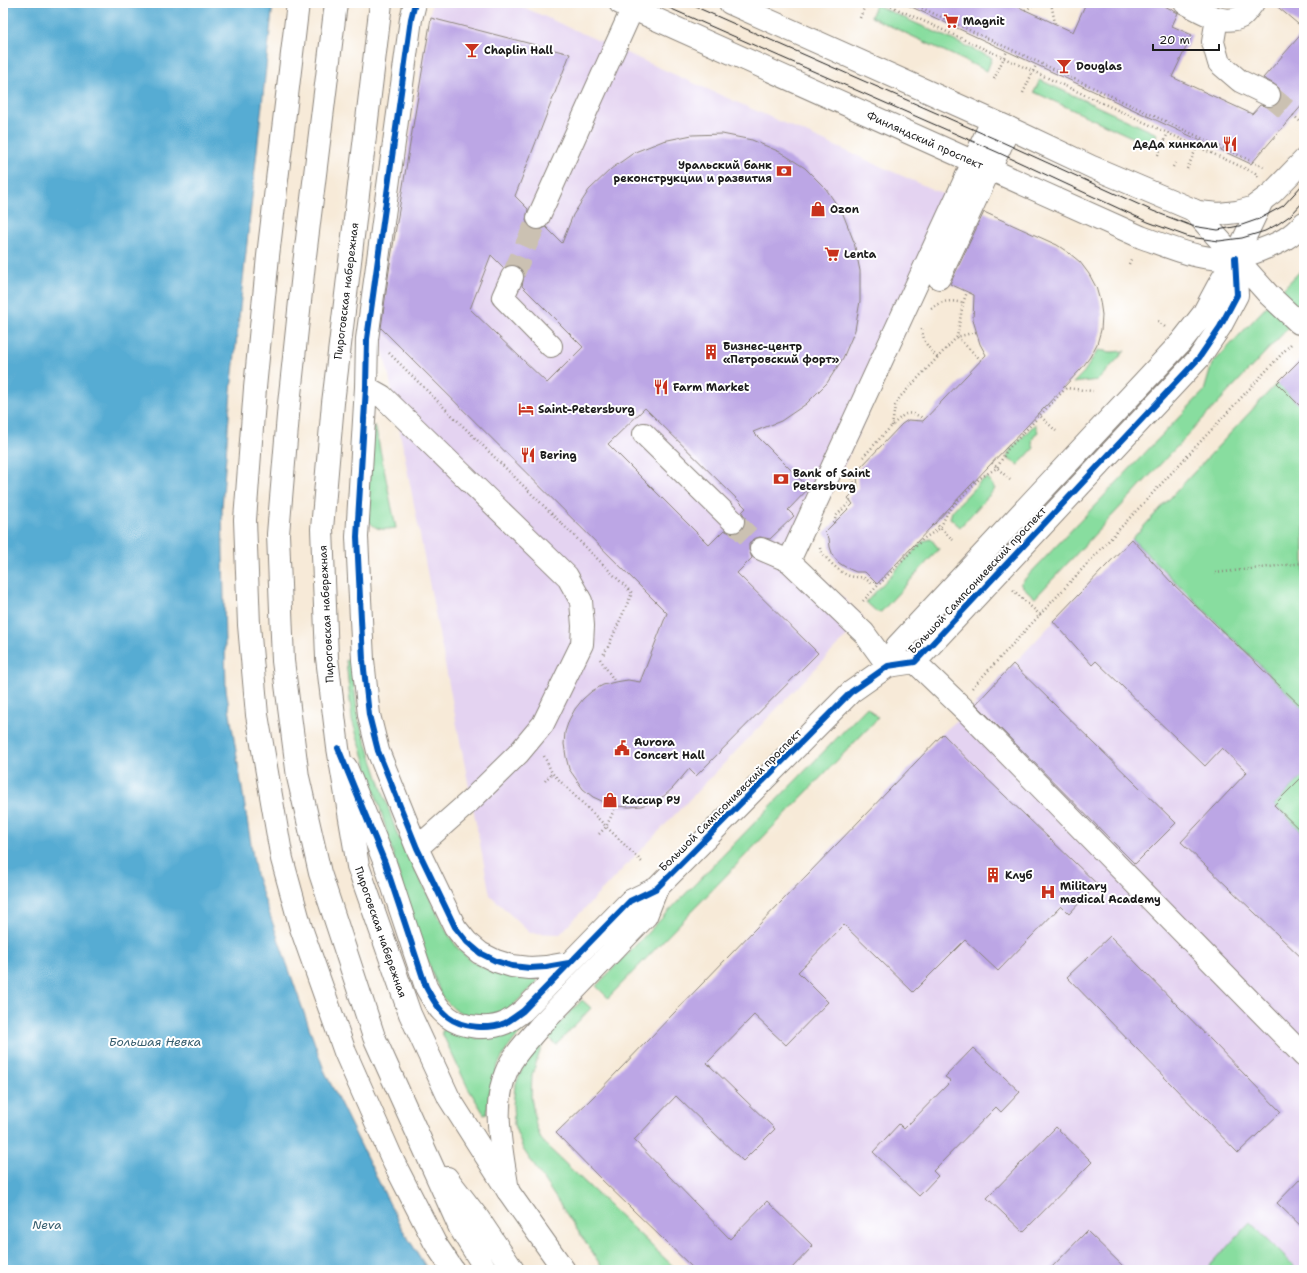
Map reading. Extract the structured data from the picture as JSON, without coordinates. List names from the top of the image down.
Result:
{
  "streets": {
    "main road": ["Финляндский проспект", "Пироговская набережная", "Большой Сампсониевский проспект"]
  },
  "crossings": [
    ["Финляндский проспект", "Большой Сампсониевский проспект"]
  ],
  "water": ["Большая Невка", "Neva"],
  "places": {
    "supermarket": ["Magnit", "Lenta"],
    "bar": ["Chaplin Hall", "Douglas"],
    "restaurant": ["ДеДа хинкали", "Farm Market", "Bering"],
    "bank": ["Уральский банк реконструкции и развития", "Bank of Saint Petersburg"],
    "shop": ["Ozon", "Кассир РУ"],
    "building": ["Бизнес-центр «Петровский форт»", "Клуб"],
    "hotel": ["Saint-Petersburg"],
    "public building": ["Aurora Concert Hall"],
    "hospital": ["Military medical Academy"]
  },
  "scale_bar": "20 m"
}
